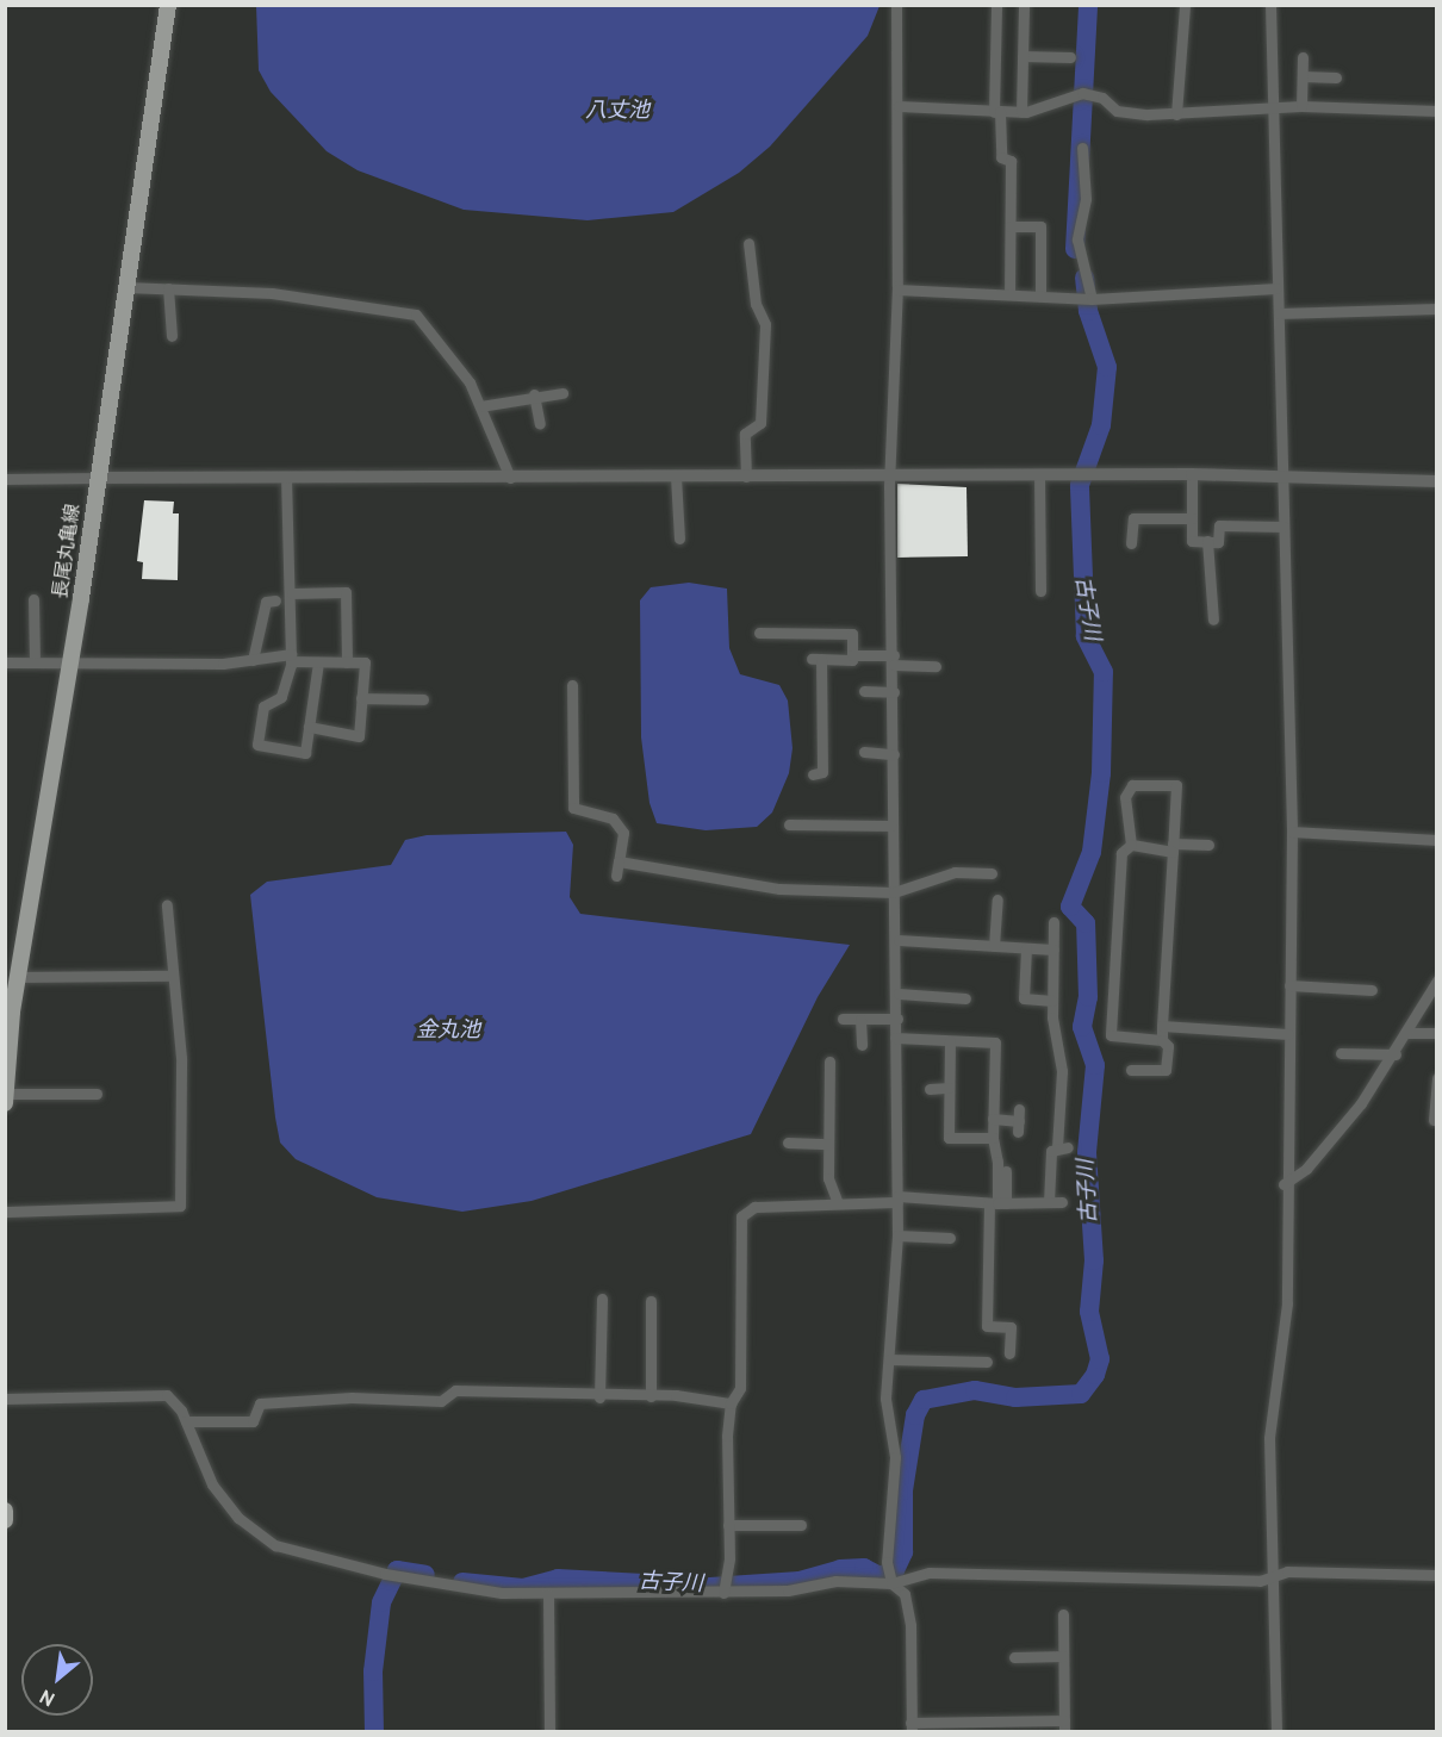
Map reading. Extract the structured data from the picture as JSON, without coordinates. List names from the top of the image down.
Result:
{
  "streets": {
    "main road": ["長尾丸亀線"]
  },
  "water": ["八丈池", "古子川", "金丸池"],
  "north": "bottom left"
}
